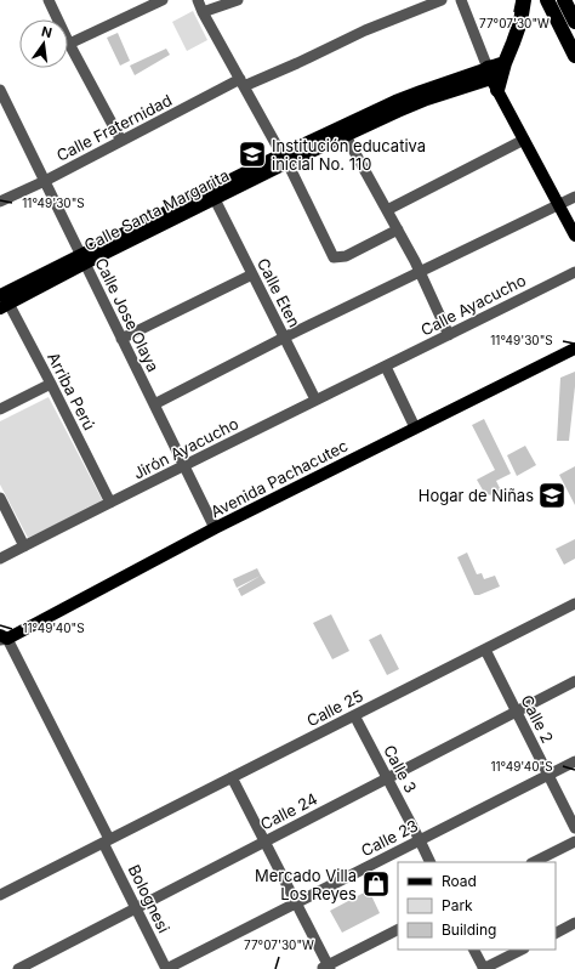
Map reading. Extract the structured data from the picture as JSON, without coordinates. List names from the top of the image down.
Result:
{
  "streets": {
    "main road": ["Calle Santa Margarita", "Avenida Pachacutec"],
    "street": [
      "Calle Fraternidad",
      "Calle Eten",
      "Calle Ayacucho",
      "Calle Jose Olaya",
      "Arriba Perú",
      "Jirón Ayacucho",
      "Calle 25",
      "Calle 2",
      "Calle 3",
      "Calle 24",
      "Calle 23",
      "Bolognesi"
    ]
  },
  "crossings": [
    ["Calle Fraternidad", "Calle Jose Olaya"],
    ["Calle Santa Margarita", "Calle Eten"],
    ["Calle Santa Margarita", "Calle Jose Olaya"],
    ["Calle Santa Margarita", "Arriba Perú"],
    ["Calle Eten", "Jirón Ayacucho"],
    ["Calle Ayacucho", "Jirón Ayacucho"],
    ["Calle Jose Olaya", "Jirón Ayacucho"],
    ["Calle Jose Olaya", "Avenida Pachacutec"],
    ["Arriba Perú", "Jirón Ayacucho"],
    ["Avenida Pachacutec", "Bolognesi"],
    ["Calle 25", "Calle 2"],
    ["Calle 25", "Calle 3"],
    ["Calle 25", "Bolognesi"],
    ["Calle 2", "Calle 24"],
    ["Calle 2", "Calle 23"],
    ["Calle 3", "Calle 24"],
    ["Calle 3", "Calle 23"],
    ["Calle 24", "Bolognesi"],
    ["Calle 23", "Bolognesi"]
  ],
  "places": {
    "school or university": ["Institución educativa inicial No. 110", "Hogar de Niñas"],
    "shop": ["Mercado Villa Los Reyes"]
  },
  "legend": ["Road", "Park", "Building"],
  "north": "top",
  "coordinates": ["77°07'30\"W", "11°49'30\"S", "11°49'40\"S"]
}
